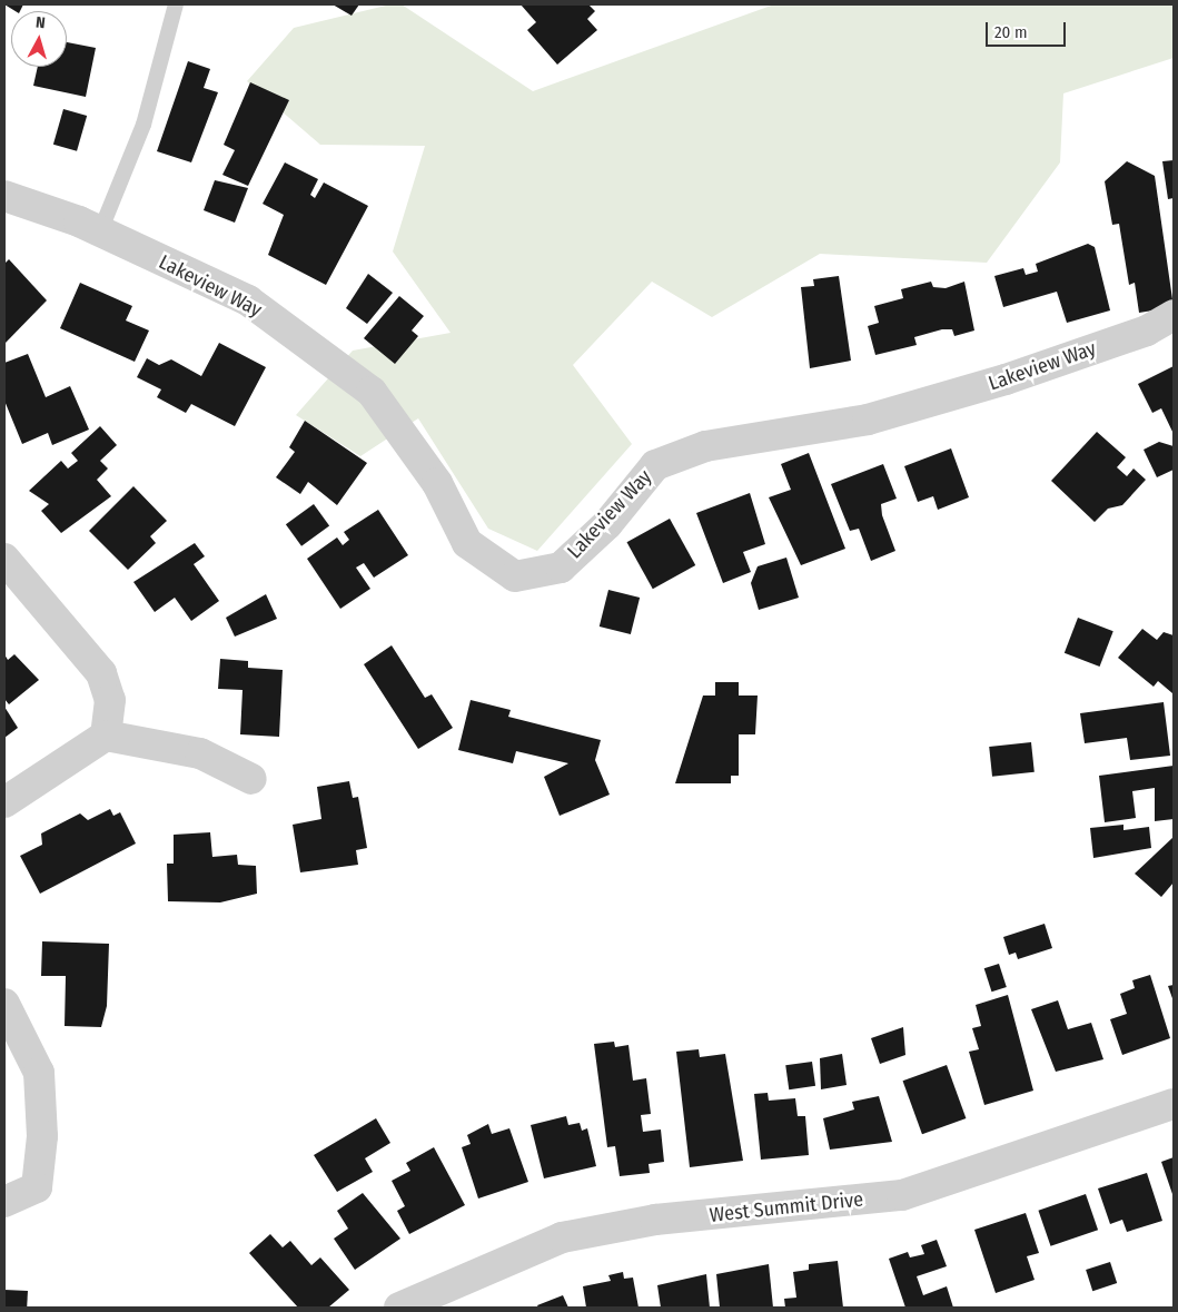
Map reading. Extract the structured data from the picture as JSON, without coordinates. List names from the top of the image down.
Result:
{
  "streets": {
    "street": ["Lakeview Way", "West Summit Drive"]
  },
  "scale_bar": "20 m",
  "north": "top"
}
